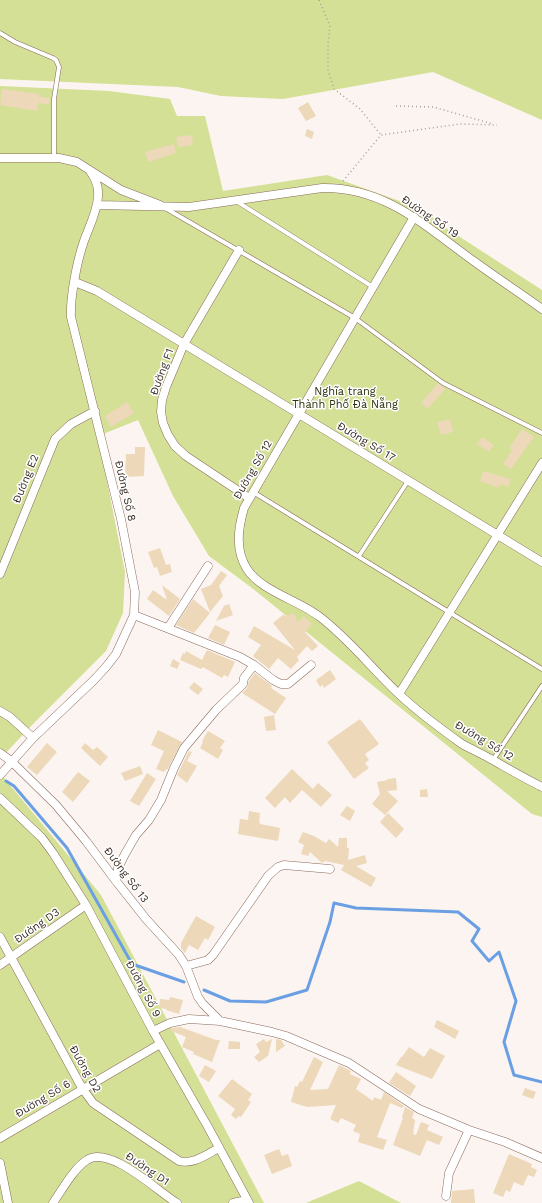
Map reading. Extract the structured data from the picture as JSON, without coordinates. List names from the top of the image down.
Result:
{
  "streets": {
    "street": [
      "Đường Số 19",
      "Đường F1",
      "Đường Số 17",
      "Đường Số 12",
      "Đường E2",
      "Đường Số 8",
      "Đường Số 13",
      "Đường D3",
      "Đường Số 9",
      "Đường D2",
      "Đường Số 6",
      "Đường D1"
    ]
  },
  "crossings": [
    ["Đường Số 19", "Đường Số 12"],
    ["Đường Số 19", "Đường Số 8"],
    ["Đường F1", "Đường Số 17"],
    ["Đường F1", "Đường Số 12"],
    ["Đường Số 17", "Đường Số 12"],
    ["Đường Số 17", "Đường Số 8"],
    ["Đường E2", "Đường Số 8"],
    ["Đường Số 8", "Đường Số 13"],
    ["Đường D3", "Đường Số 9"],
    ["Đường D3", "Đường D2"],
    ["Đường Số 9", "Đường D2"],
    ["Đường Số 9", "Đường Số 6"],
    ["Đường D2", "Đường Số 6"]
  ],
  "parks": ["Nghĩa trang Thành Phố Đà Nẵng"]
}
